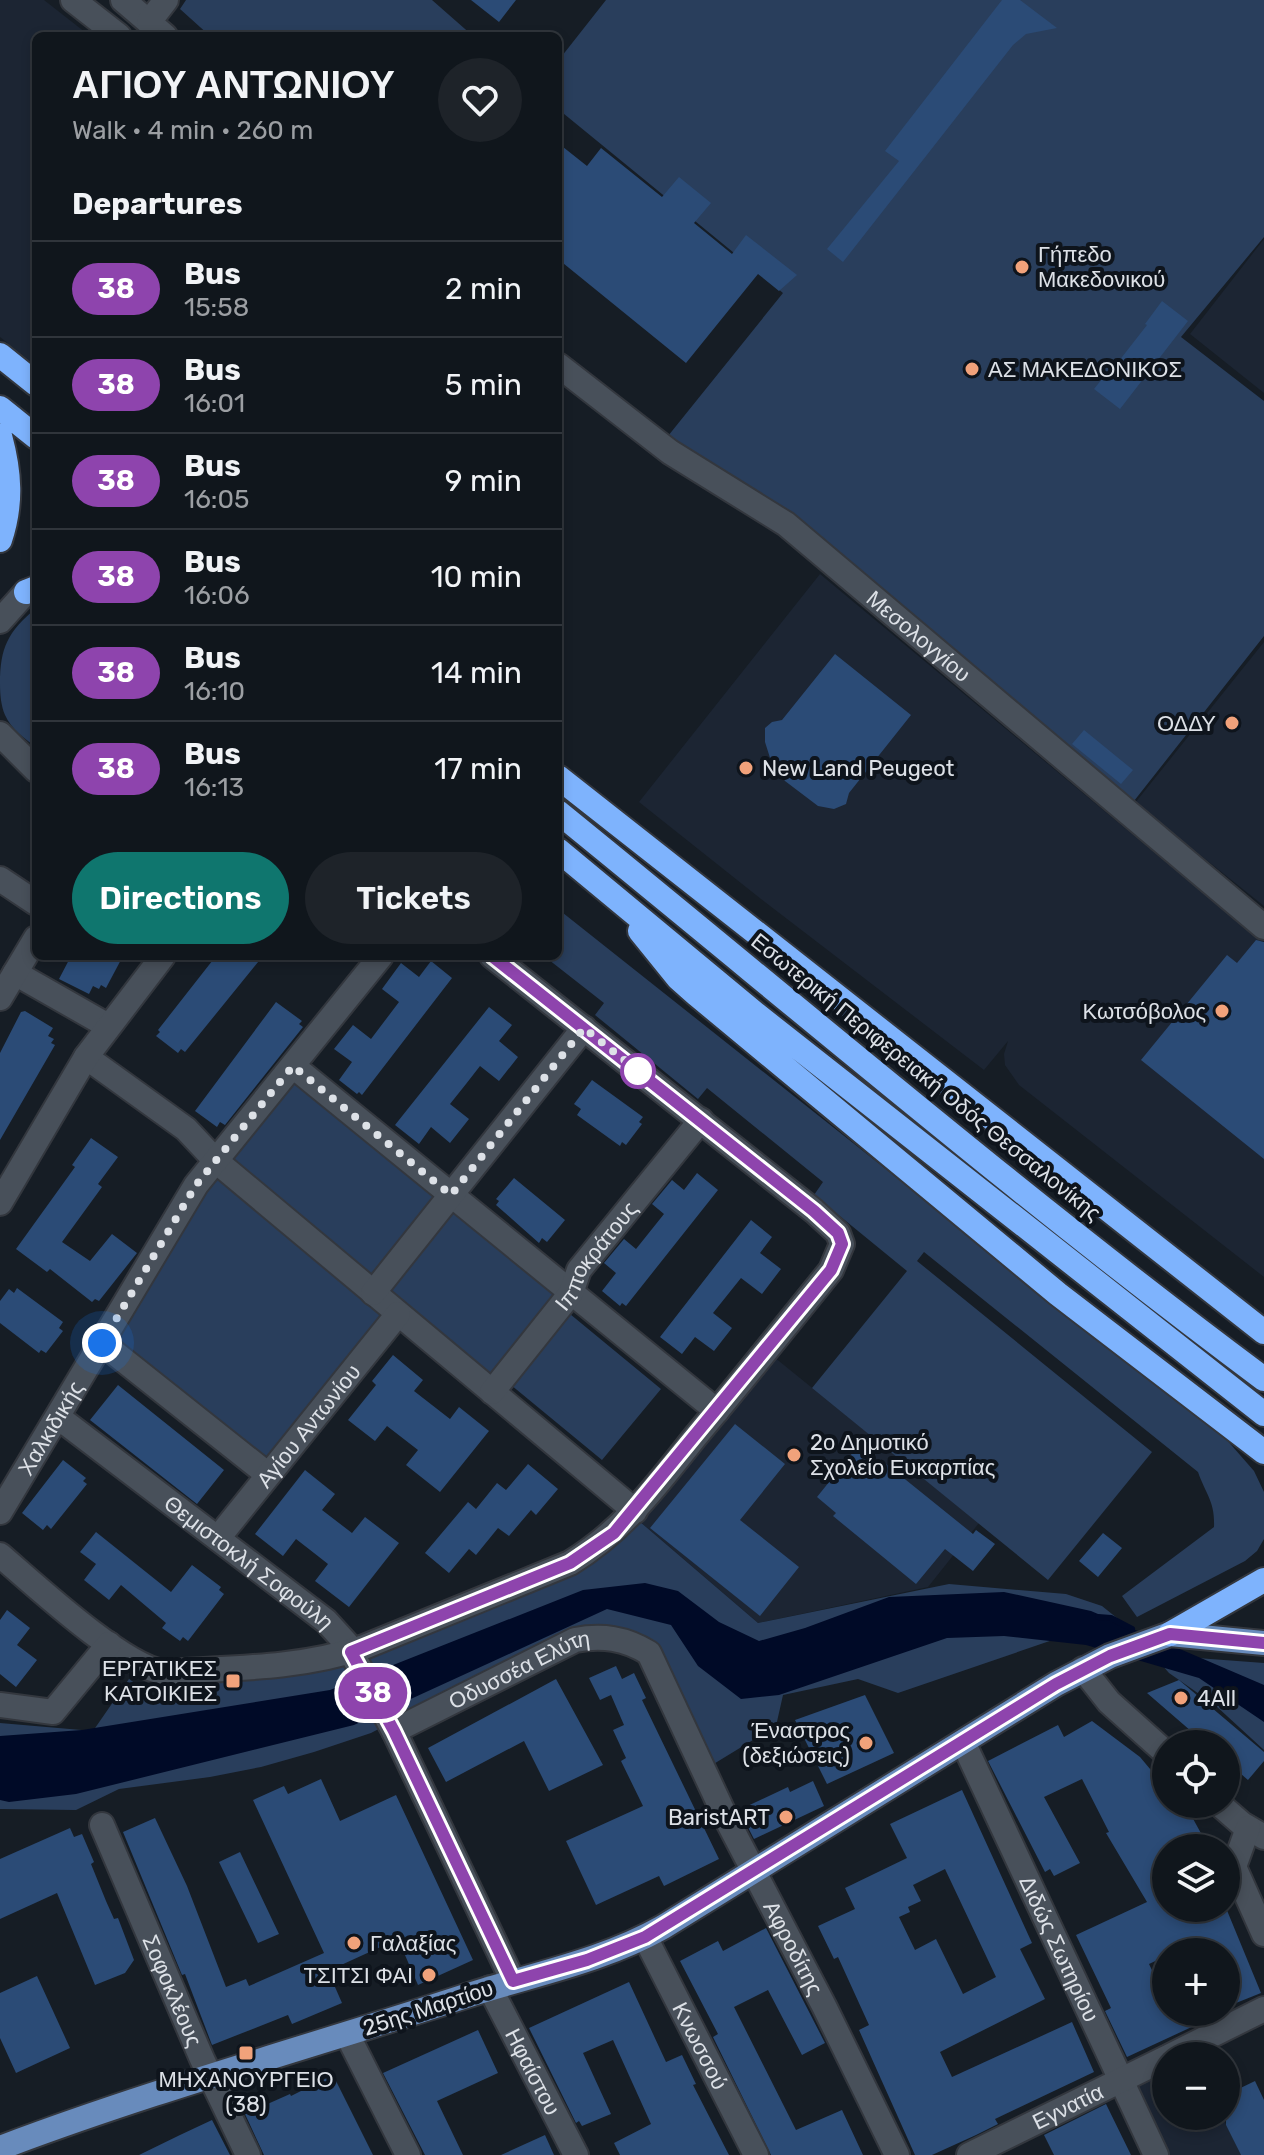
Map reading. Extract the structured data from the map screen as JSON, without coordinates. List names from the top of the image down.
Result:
{
  "streets": {
    "highway": ["Εσωτερική Περιφερειακή Οδός Θεσσαλονίκης"],
    "main road": ["25ης Μαρτίου"],
    "street": [
      "Μεσολογγίου",
      "Ιπποκράτους",
      "Αγίου Αντωνίου",
      "Χαλκιδικής",
      "Θεμιστοκλή Σοφούλη",
      "Οδυσσέα Ελύτη",
      "Αφροδίτης",
      "Διδώς Σωτηρίου",
      "Σοφοκλέους",
      "Κνωσσού",
      "Ηφαίστου",
      "Εγνατία"
    ]
  },
  "crossings": [
    ["Αγίου Αντωνίου", "Θεμιστοκλή Σοφούλη"],
    ["Χαλκιδικής", "Θεμιστοκλή Σοφούλη"],
    ["Θεμιστοκλή Σοφούλη", "Ηφαίστου"],
    ["Οδυσσέα Ελύτη", "Αφροδίτης"],
    ["Οδυσσέα Ελύτη", "Ηφαίστου"],
    ["Αφροδίτης", "25ης Μαρτίου"],
    ["Διδώς Σωτηρίου", "25ης Μαρτίου"],
    ["Διδώς Σωτηρίου", "Εγνατία"],
    ["Σοφοκλέους", "25ης Μαρτίου"],
    ["25ης Μαρτίου", "Κνωσσού"],
    ["25ης Μαρτίου", "Ηφαίστου"]
  ],
  "places": {
    "other": [
      "Γήπεδο Μακεδονικού",
      "ΑΣ ΜΑΚΕΔΟΝΙΚΟΣ",
      "ΟΔΔΥ",
      "New Land Peugeot",
      "Κωτσόβολος",
      "2ο Δημοτικό Σχολείο Ευκαρπίας",
      "4All",
      "Έναστρος (δεξιώσεις)",
      "BaristART",
      "Γαλαξίας",
      "ΤΣΙΤΣΙ ΦΑΙ"
    ],
    "transit": ["ΕΡΓΑΤΙΚΕΣ ΚΑΤΟΙΚΙΕΣ", "ΜΗΧΑΝΟΥΡΓΕΙΟ (38)"]
  },
  "lines": ["bus line 38"],
  "page": {
    "on_map": "38",
    "heading": [
      ["ΑΓΙΟΥ ΑΝΤΩΝΙΟΥ", "Walk · 4 min · 260 m"],
      "Departures"
    ],
    "list": [
      {
        "mark": "38",
        "name": "Bus",
        "note": "15:58",
        "value": "2 min"
      },
      {
        "mark": "38",
        "name": "Bus",
        "note": "16:01",
        "value": "5 min"
      },
      {
        "mark": "38",
        "name": "Bus",
        "note": "16:05",
        "value": "9 min"
      },
      {
        "mark": "38",
        "name": "Bus",
        "note": "16:06",
        "value": "10 min"
      },
      {
        "mark": "38",
        "name": "Bus",
        "note": "16:10",
        "value": "14 min"
      },
      {
        "mark": "38",
        "name": "Bus",
        "note": "16:13",
        "value": "17 min"
      }
    ],
    "buttons": ["Directions", "Tickets"],
    "map_buttons": ["+", "−"]
  }
}
